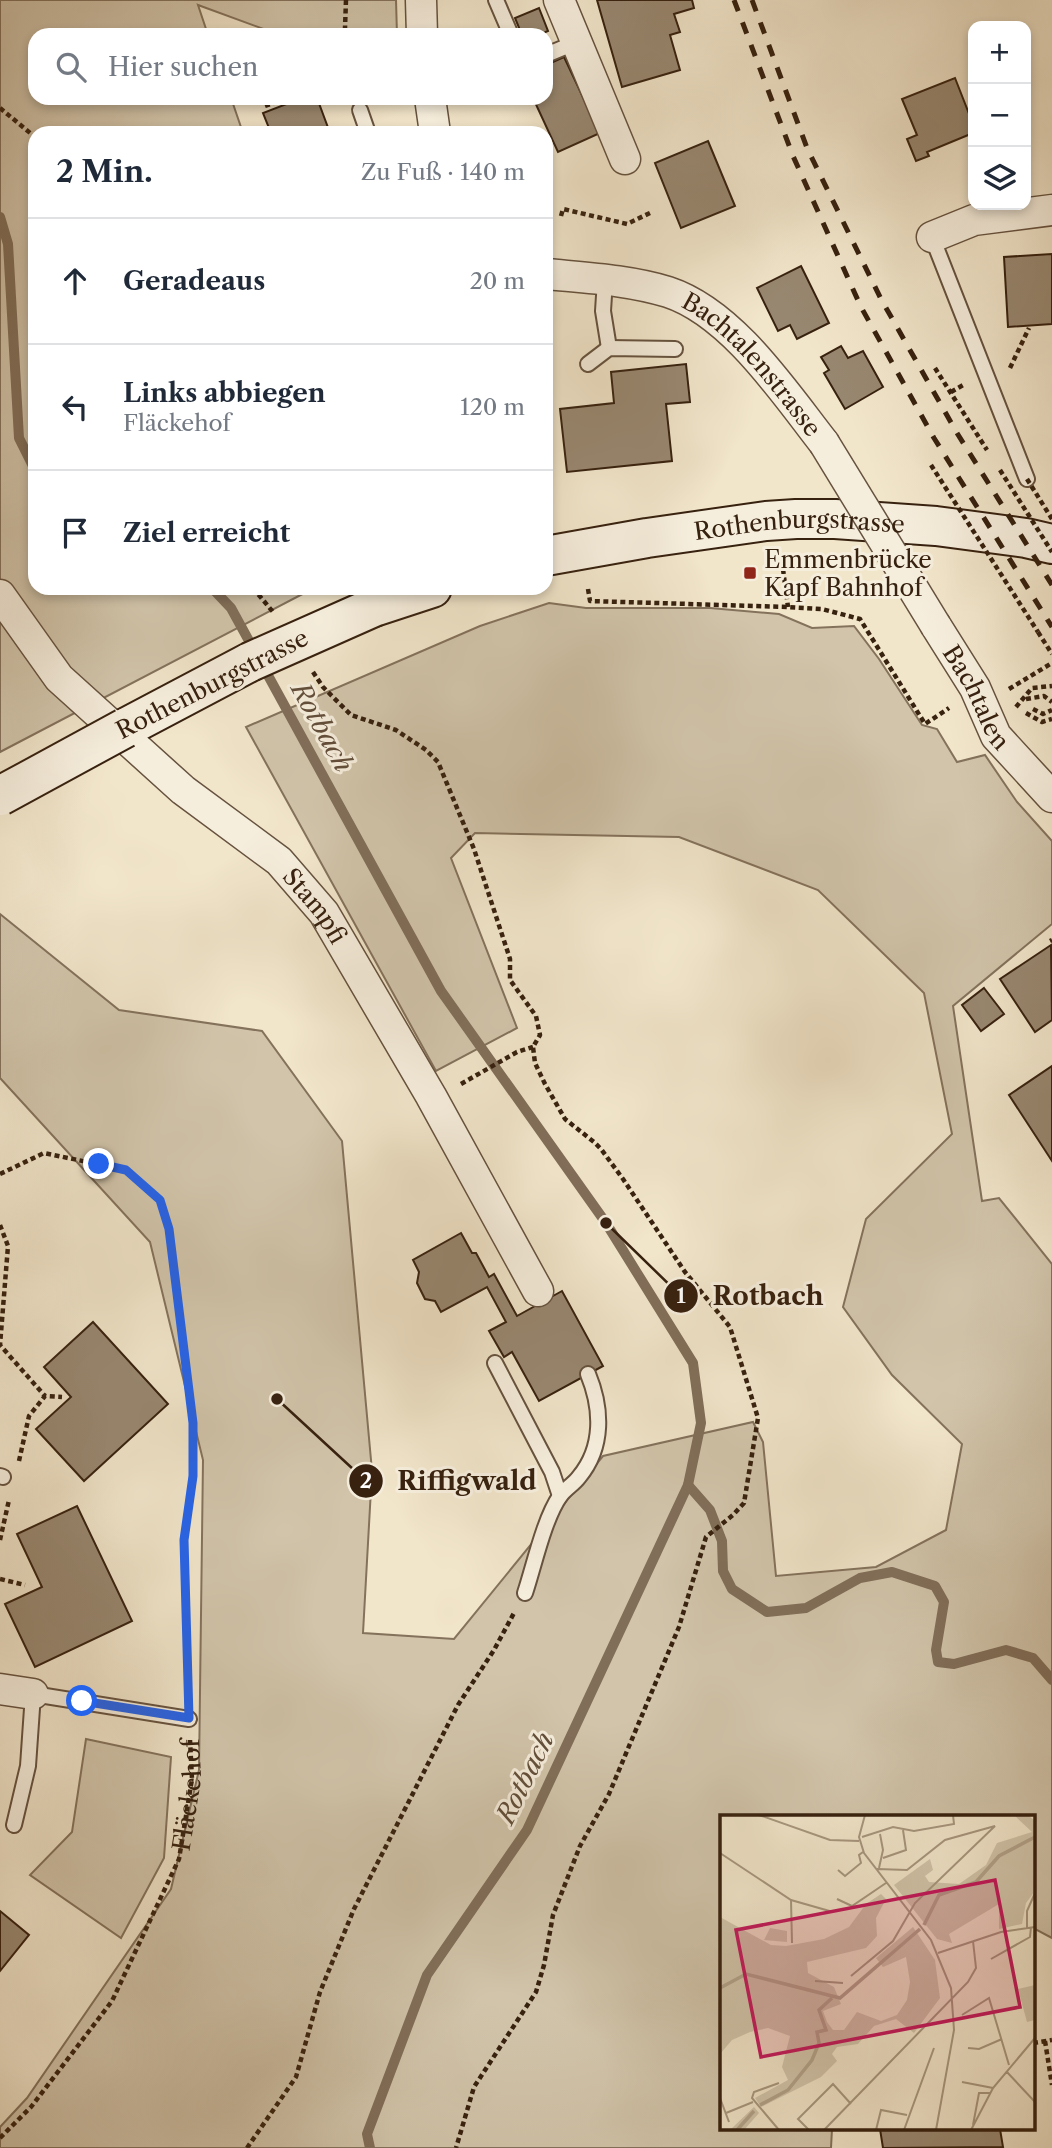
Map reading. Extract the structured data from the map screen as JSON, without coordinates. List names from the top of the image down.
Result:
{
  "streets": {
    "main road": ["Rothenburgstrasse"],
    "street": ["Bachtalenstrasse", "Bachtalen", "Stampfi"],
    "path": ["Fläckehof"]
  },
  "crossings": [
    ["Bachtalenstrasse", "Bachtalen"]
  ],
  "water": ["Rotbach"],
  "places": {
    "transit": ["Emmenbrücke Kapf Bahnhof"],
    "other": ["Rotbach", "Riffigwald"]
  },
  "page": {
    "map_buttons": ["+", "−"],
    "search": "Hier suchen",
    "heading": ["2 Min.", "Zu Fuß · 140 m"],
    "list": [
      ["Geradeaus", "20 m"],
      ["Links abbiegen", "Fläckehof", "120 m"],
      "Ziel erreicht"
    ]
  }
}
